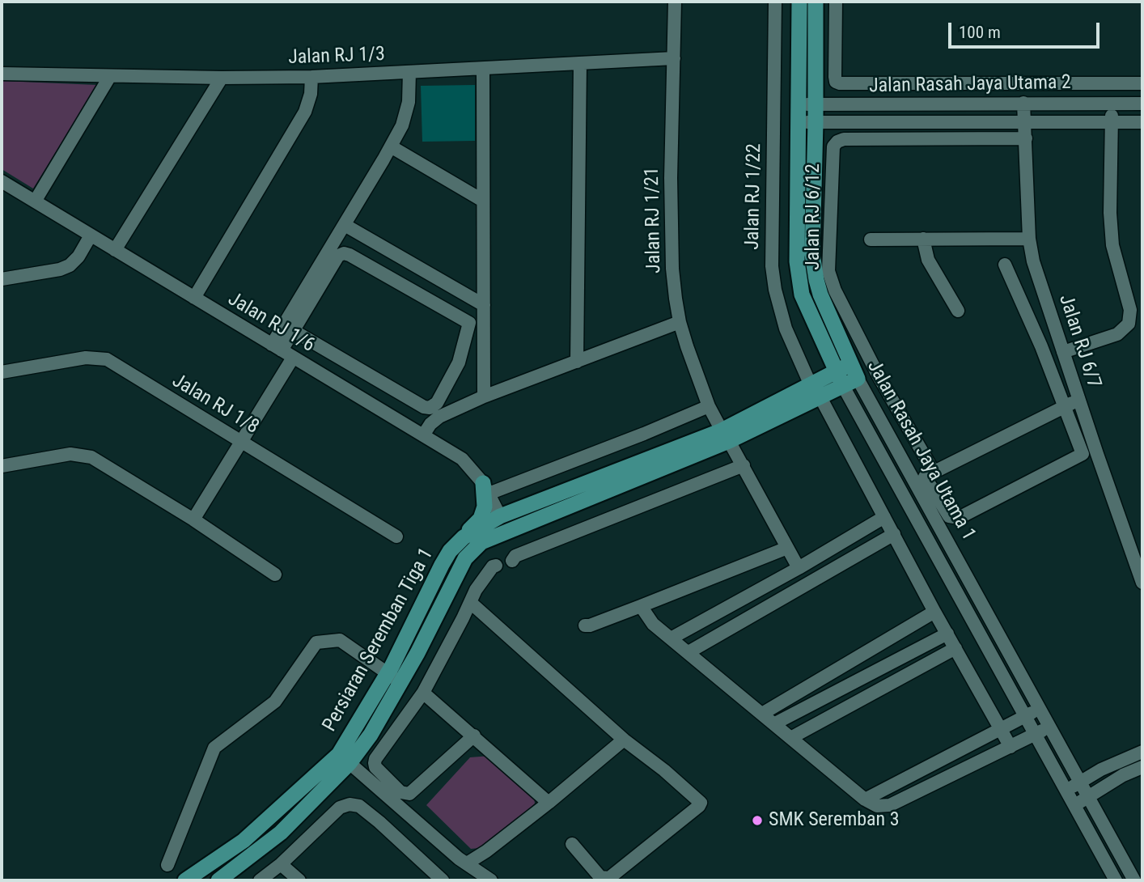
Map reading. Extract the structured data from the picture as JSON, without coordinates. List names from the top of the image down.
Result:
{
  "streets": {
    "main road": ["Jalan Rasah Jaya Utama 1", "Persiaran Seremban Tiga 1"],
    "street": [
      "Jalan RJ 1/3",
      "Jalan Rasah Jaya Utama 2",
      "Jalan RJ 1/22",
      "Jalan RJ 6/12",
      "Jalan RJ 1/21",
      "Jalan RJ 1/6",
      "Jalan RJ 6/7",
      "Jalan RJ 1/8"
    ]
  },
  "crossings": [
    ["Jalan RJ 1/3", "Jalan RJ 1/21"],
    ["Jalan Rasah Jaya Utama 2", "Jalan RJ 6/7"],
    ["Jalan Rasah Jaya Utama 2", "Jalan Rasah Jaya Utama 1"],
    ["Jalan RJ 1/22", "Persiaran Seremban Tiga 1"],
    ["Jalan RJ 6/12", "Jalan RJ 6/7"],
    ["Jalan RJ 6/12", "Jalan Rasah Jaya Utama 1"],
    ["Jalan RJ 1/21", "Persiaran Seremban Tiga 1"],
    ["Jalan RJ 1/6", "Persiaran Seremban Tiga 1"],
    ["Jalan Rasah Jaya Utama 1", "Persiaran Seremban Tiga 1"]
  ],
  "places": ["SMK Seremban 3"],
  "scale_bar": "100 m"
}
